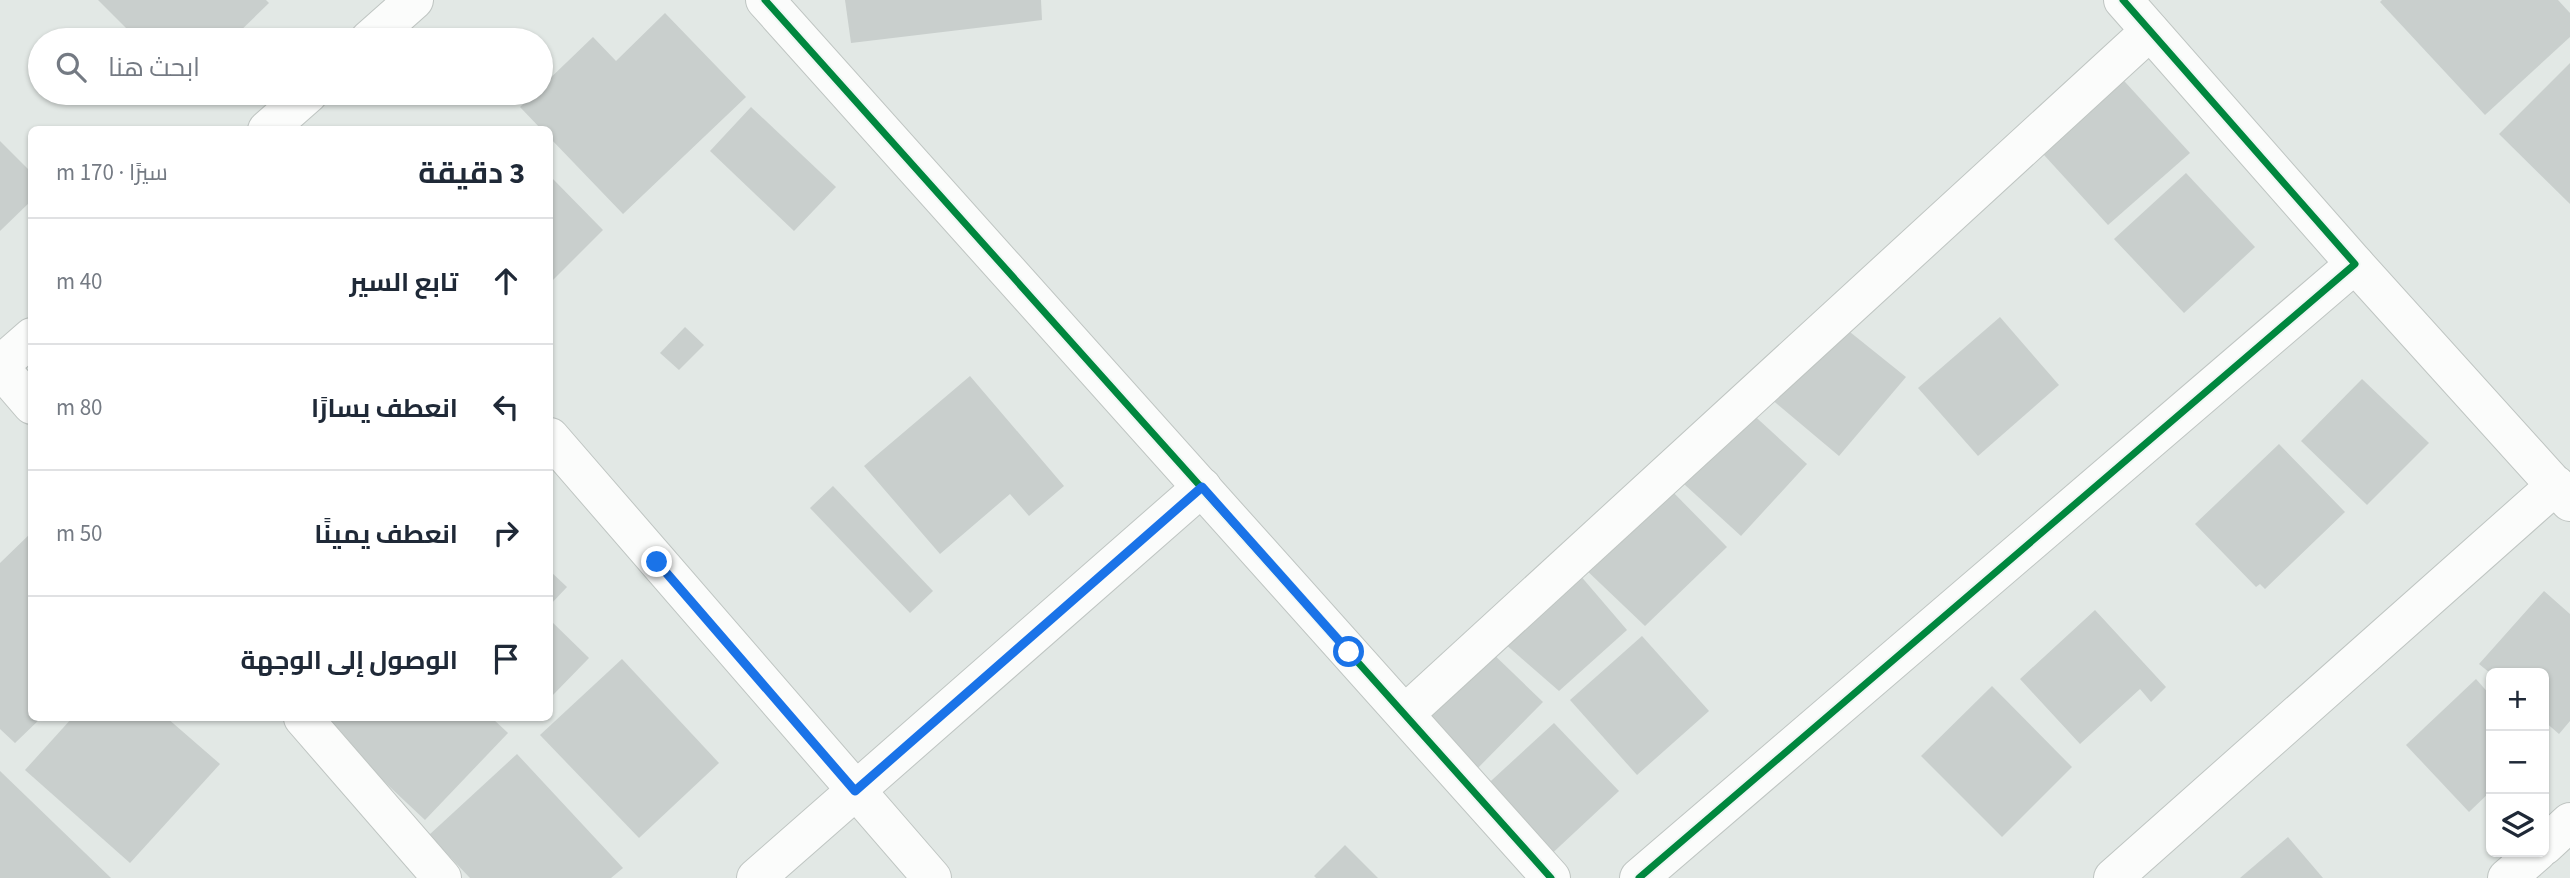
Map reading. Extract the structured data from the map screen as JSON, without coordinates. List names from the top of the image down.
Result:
{
  "page": {
    "search": "ابحث هنا",
    "heading": ["3 دقيقة", "سيرًا · 170 m"],
    "list": [
      ["تابع السير", "40 m"],
      ["انعطف يسارًا", "80 m"],
      ["انعطف يمينًا", "50 m"],
      "الوصول إلى الوجهة"
    ],
    "map_buttons": ["+", "−"]
  }
}
